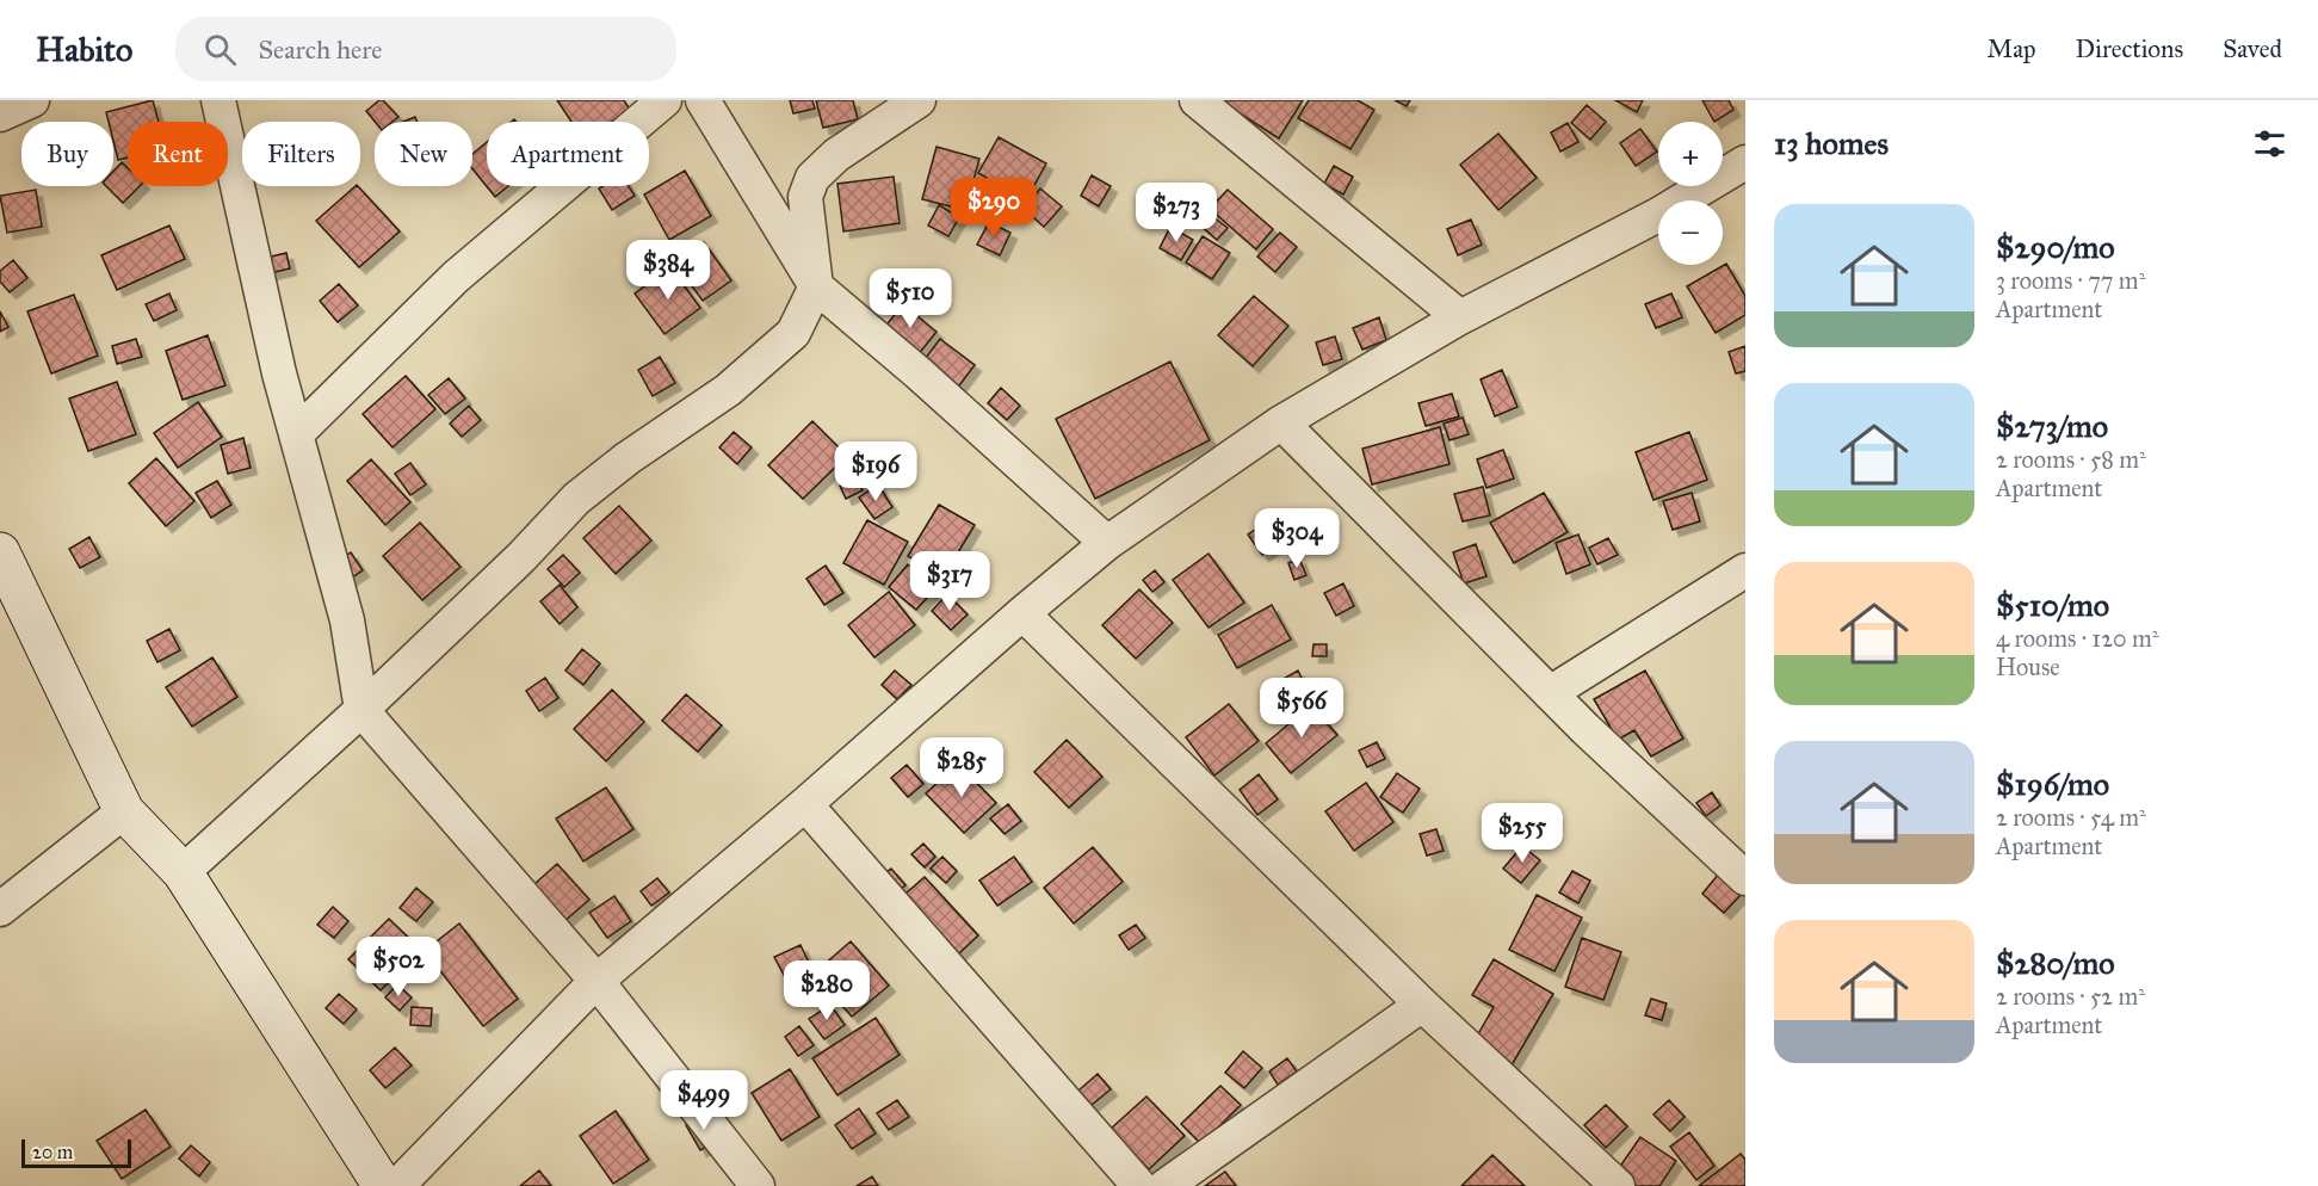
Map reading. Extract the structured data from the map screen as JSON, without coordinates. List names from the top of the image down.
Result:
{
  "scale_bar": "20 m",
  "page": {
    "header": "Habito",
    "search": "Search here",
    "nav": ["Map", "Directions", "Saved"],
    "heading": "13 homes",
    "map_buttons": ["+", "−"],
    "chip": [
      "Buy",
      "Rent",
      "Filters",
      "New",
      "Apartment"
    ],
    "price": [
      "$290",
      "$273",
      "$384",
      "$510",
      "$196",
      "$304",
      "$317",
      "$566",
      "$285",
      "$255",
      "$502",
      "$280",
      "$499"
    ],
    "list": [
      {
        "name": "$290/mo",
        "note": "3 rooms · 77 m² · Apartment"
      },
      {
        "name": "$273/mo",
        "note": "2 rooms · 58 m² · Apartment"
      },
      {
        "name": "$510/mo",
        "note": "4 rooms · 120 m² · House"
      },
      {
        "name": "$196/mo",
        "note": "2 rooms · 54 m² · Apartment"
      },
      {
        "name": "$280/mo",
        "note": "2 rooms · 52 m² · Apartment"
      }
    ],
    "scale": "20 m"
  }
}
